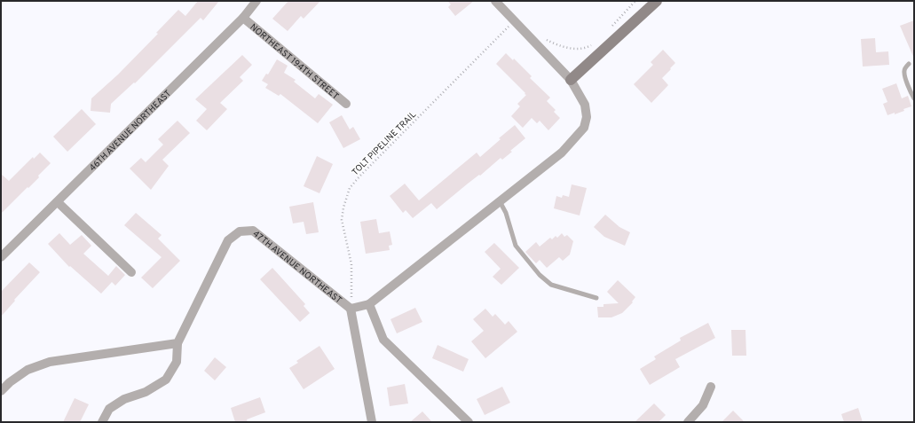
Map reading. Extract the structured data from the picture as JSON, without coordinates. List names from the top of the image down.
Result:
{
  "streets": {
    "street": ["NORTHEAST 194TH STREET", "46TH AVENUE NORTHEAST", "47TH AVENUE NORTHEAST"],
    "path": ["TOLT PIPELINE TRAIL"]
  },
  "crossings": [
    ["NORTHEAST 194TH STREET", "46TH AVENUE NORTHEAST"],
    ["TOLT PIPELINE TRAIL", "47TH AVENUE NORTHEAST"]
  ]
}
